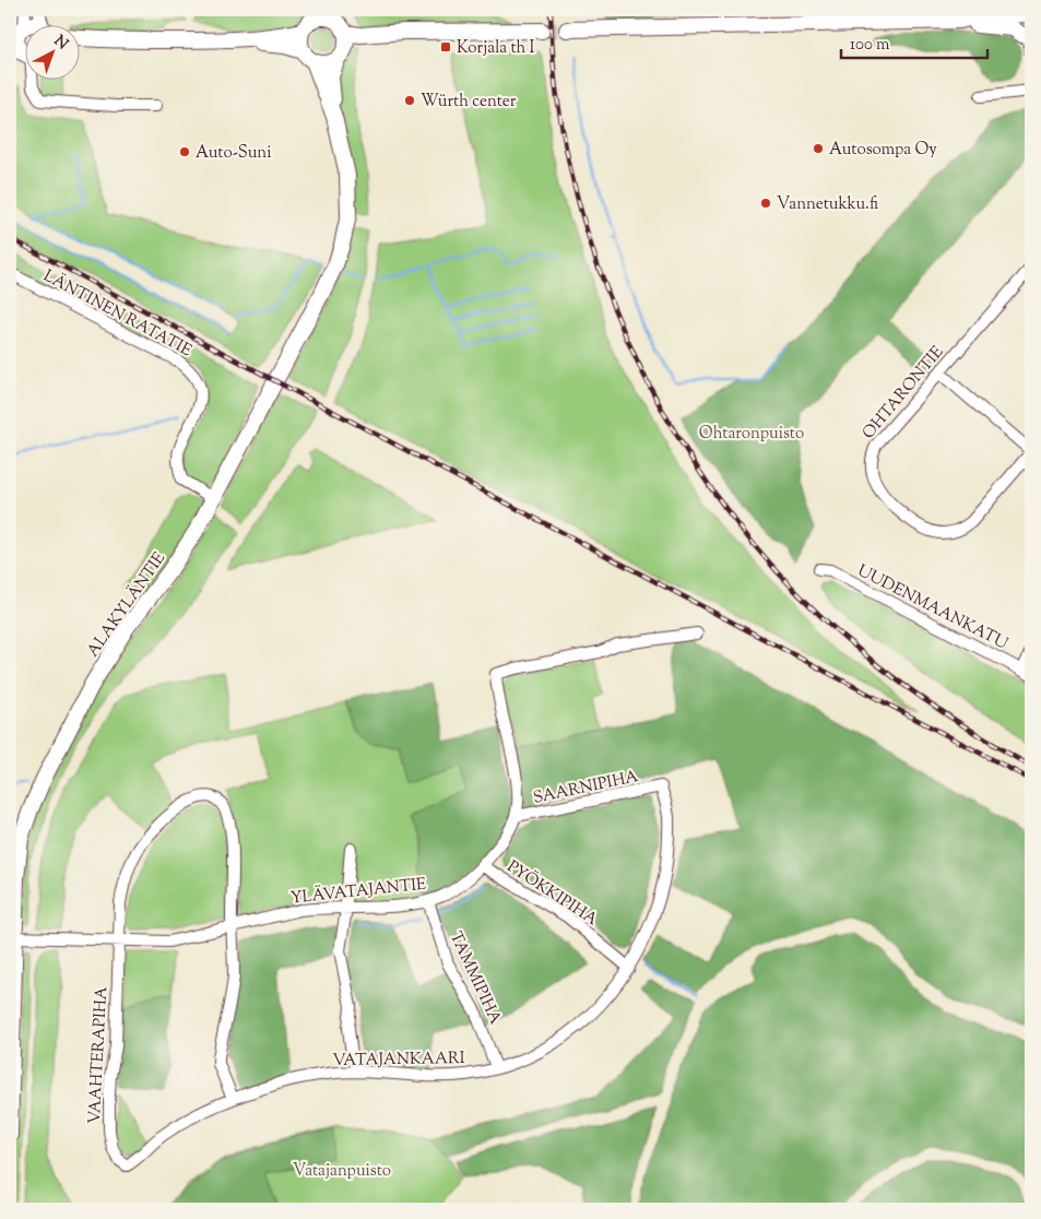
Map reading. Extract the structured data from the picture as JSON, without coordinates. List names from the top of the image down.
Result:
{
  "streets": {
    "main road": ["ALAKYLÄNTIE"],
    "street": [
      "LÄNTINEN RATATIE",
      "OHTARONTIE",
      "UUDENMAANKATU",
      "SAARNIPIHA",
      "YLÄVATAJANTIE",
      "PYÖKKIPIHA",
      "TAMMIPIHA",
      "VAAHTERAPIHA",
      "VATAJANKAARI"
    ]
  },
  "crossings": [
    ["LÄNTINEN RATATIE", "ALAKYLÄNTIE"],
    ["ALAKYLÄNTIE", "YLÄVATAJANTIE"],
    ["SAARNIPIHA", "YLÄVATAJANTIE"],
    ["SAARNIPIHA", "VATAJANKAARI"],
    ["YLÄVATAJANTIE", "PYÖKKIPIHA"],
    ["YLÄVATAJANTIE", "TAMMIPIHA"],
    ["YLÄVATAJANTIE", "VAAHTERAPIHA"],
    ["PYÖKKIPIHA", "VATAJANKAARI"],
    ["TAMMIPIHA", "VATAJANKAARI"],
    ["VAAHTERAPIHA", "VATAJANKAARI"]
  ],
  "parks": ["Ohtaronpuisto", "Vatajanpuisto"],
  "places": {
    "transit": ["Korjala th I"],
    "other": [
      "Würth center",
      "Autosompa Oy",
      "Auto-Suni",
      "Vannetukku.fi"
    ]
  },
  "scale_bar": "100 m",
  "north": "top right"
}
